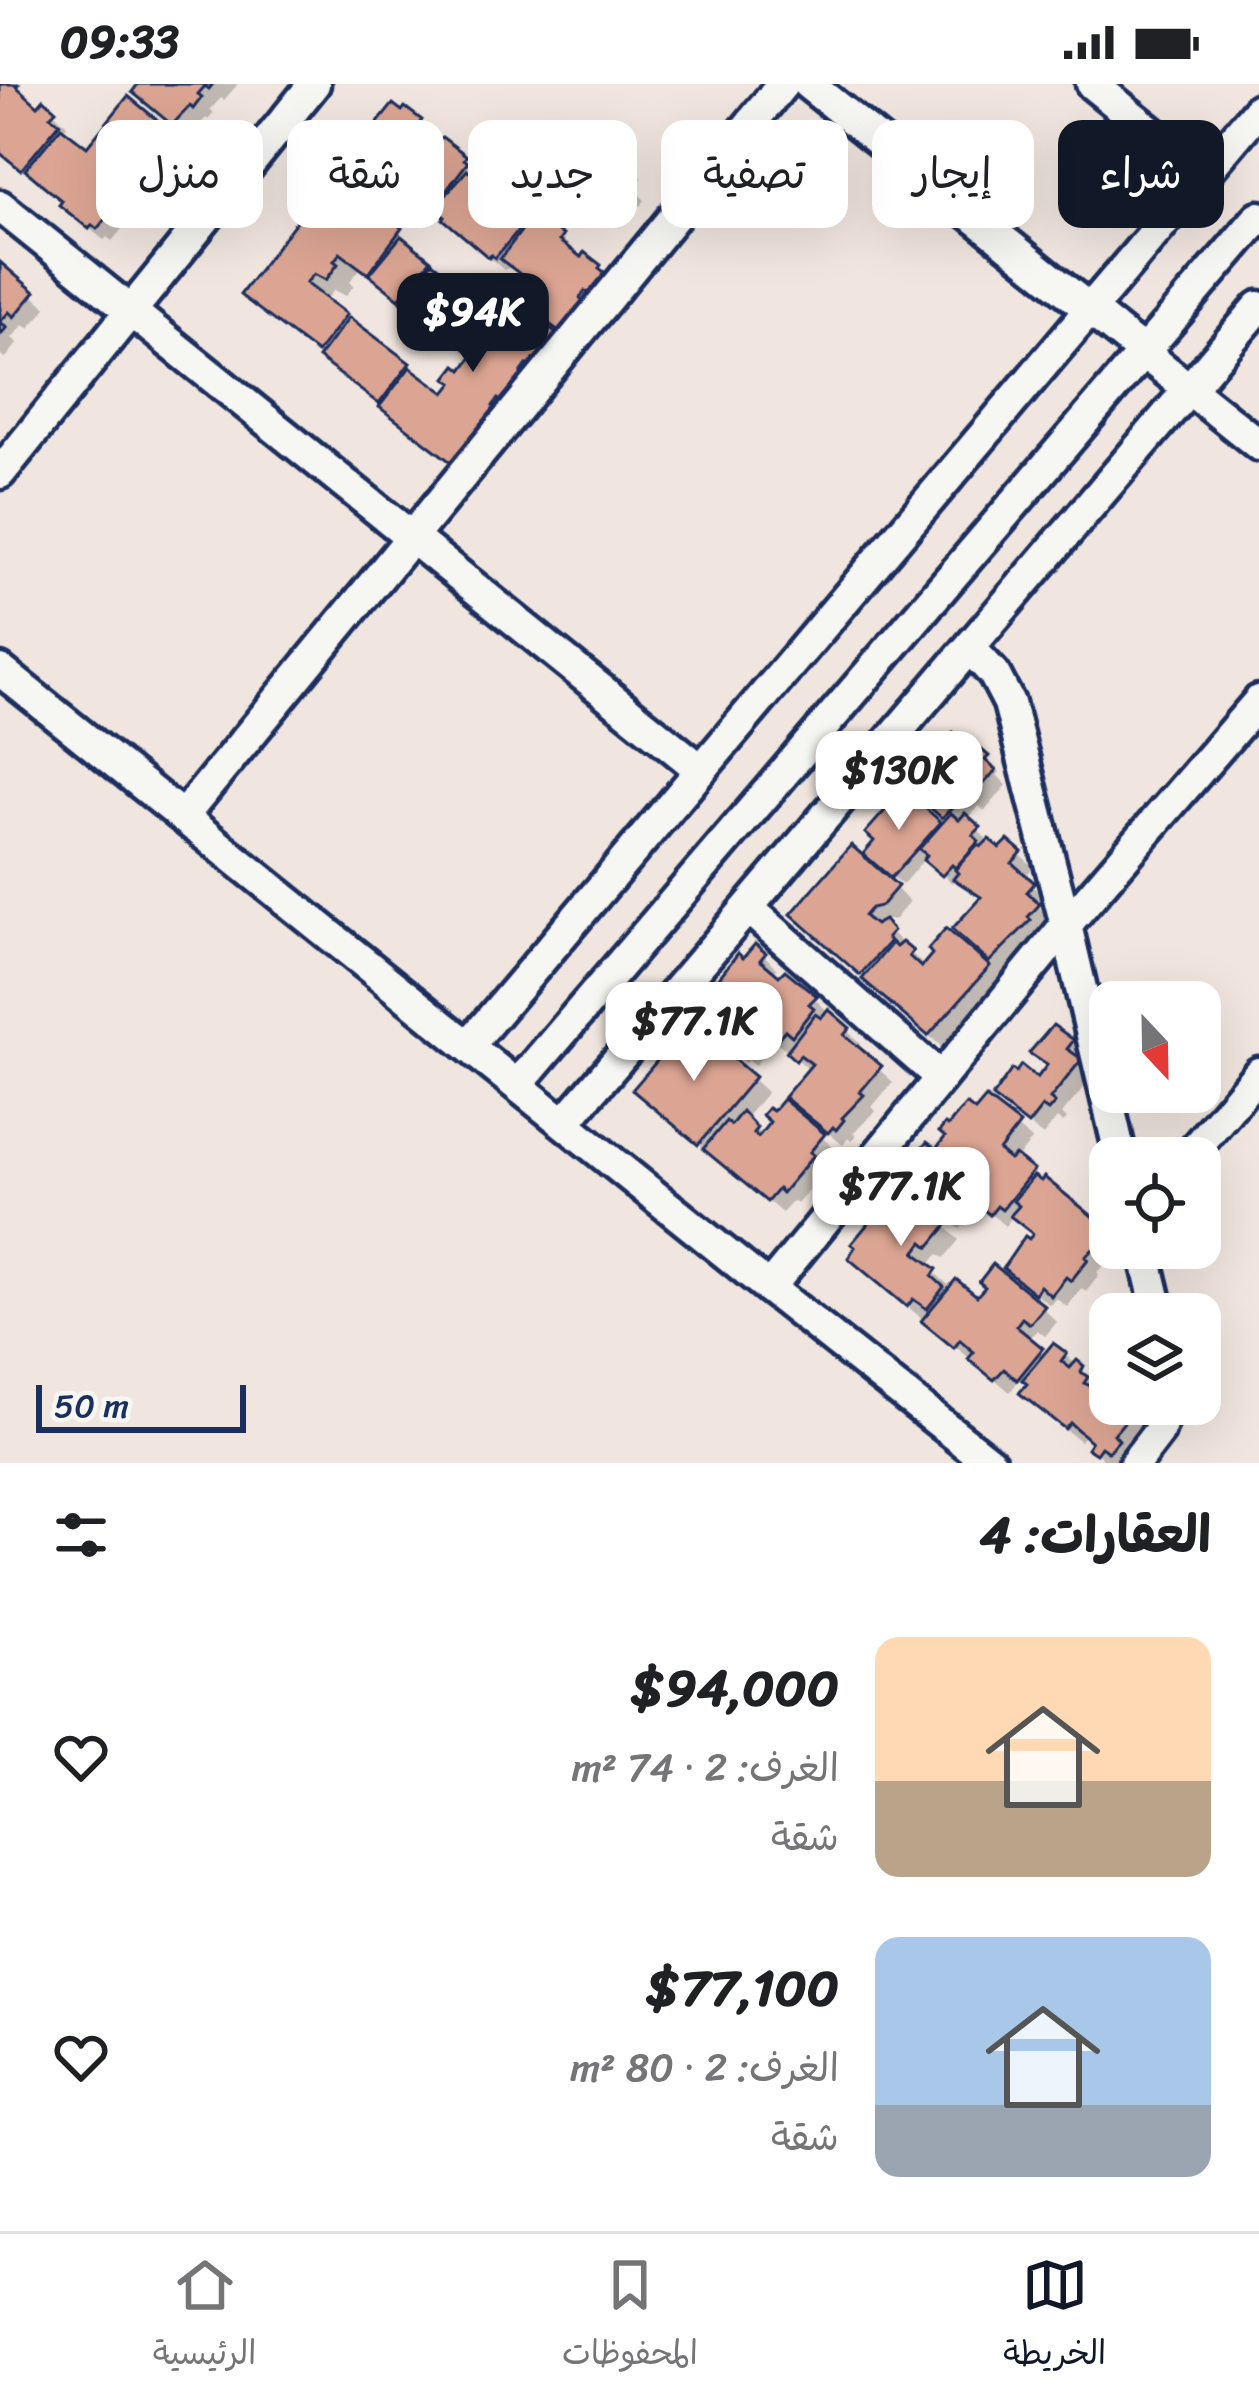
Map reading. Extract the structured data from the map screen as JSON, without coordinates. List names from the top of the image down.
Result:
{
  "scale_bar": "50 m",
  "north": "bottom",
  "page": {
    "status": "09:33",
    "chip": [
      "شراء",
      "إيجار",
      "تصفية",
      "جديد",
      "شقة",
      "منزل"
    ],
    "price": [
      "$94K",
      "$130K",
      "$77.1K",
      "$77.1K"
    ],
    "scale": "50 m",
    "heading": "العقارات: 4",
    "list": [
      {
        "name": "$94,000",
        "note": "الغرف: 2 · 74 m² · شقة"
      },
      {
        "name": "$77,100",
        "note": "الغرف: 2 · 80 m² · شقة"
      }
    ],
    "tabs": ["الخريطة", "المحفوظات", "الرئيسية"]
  }
}
